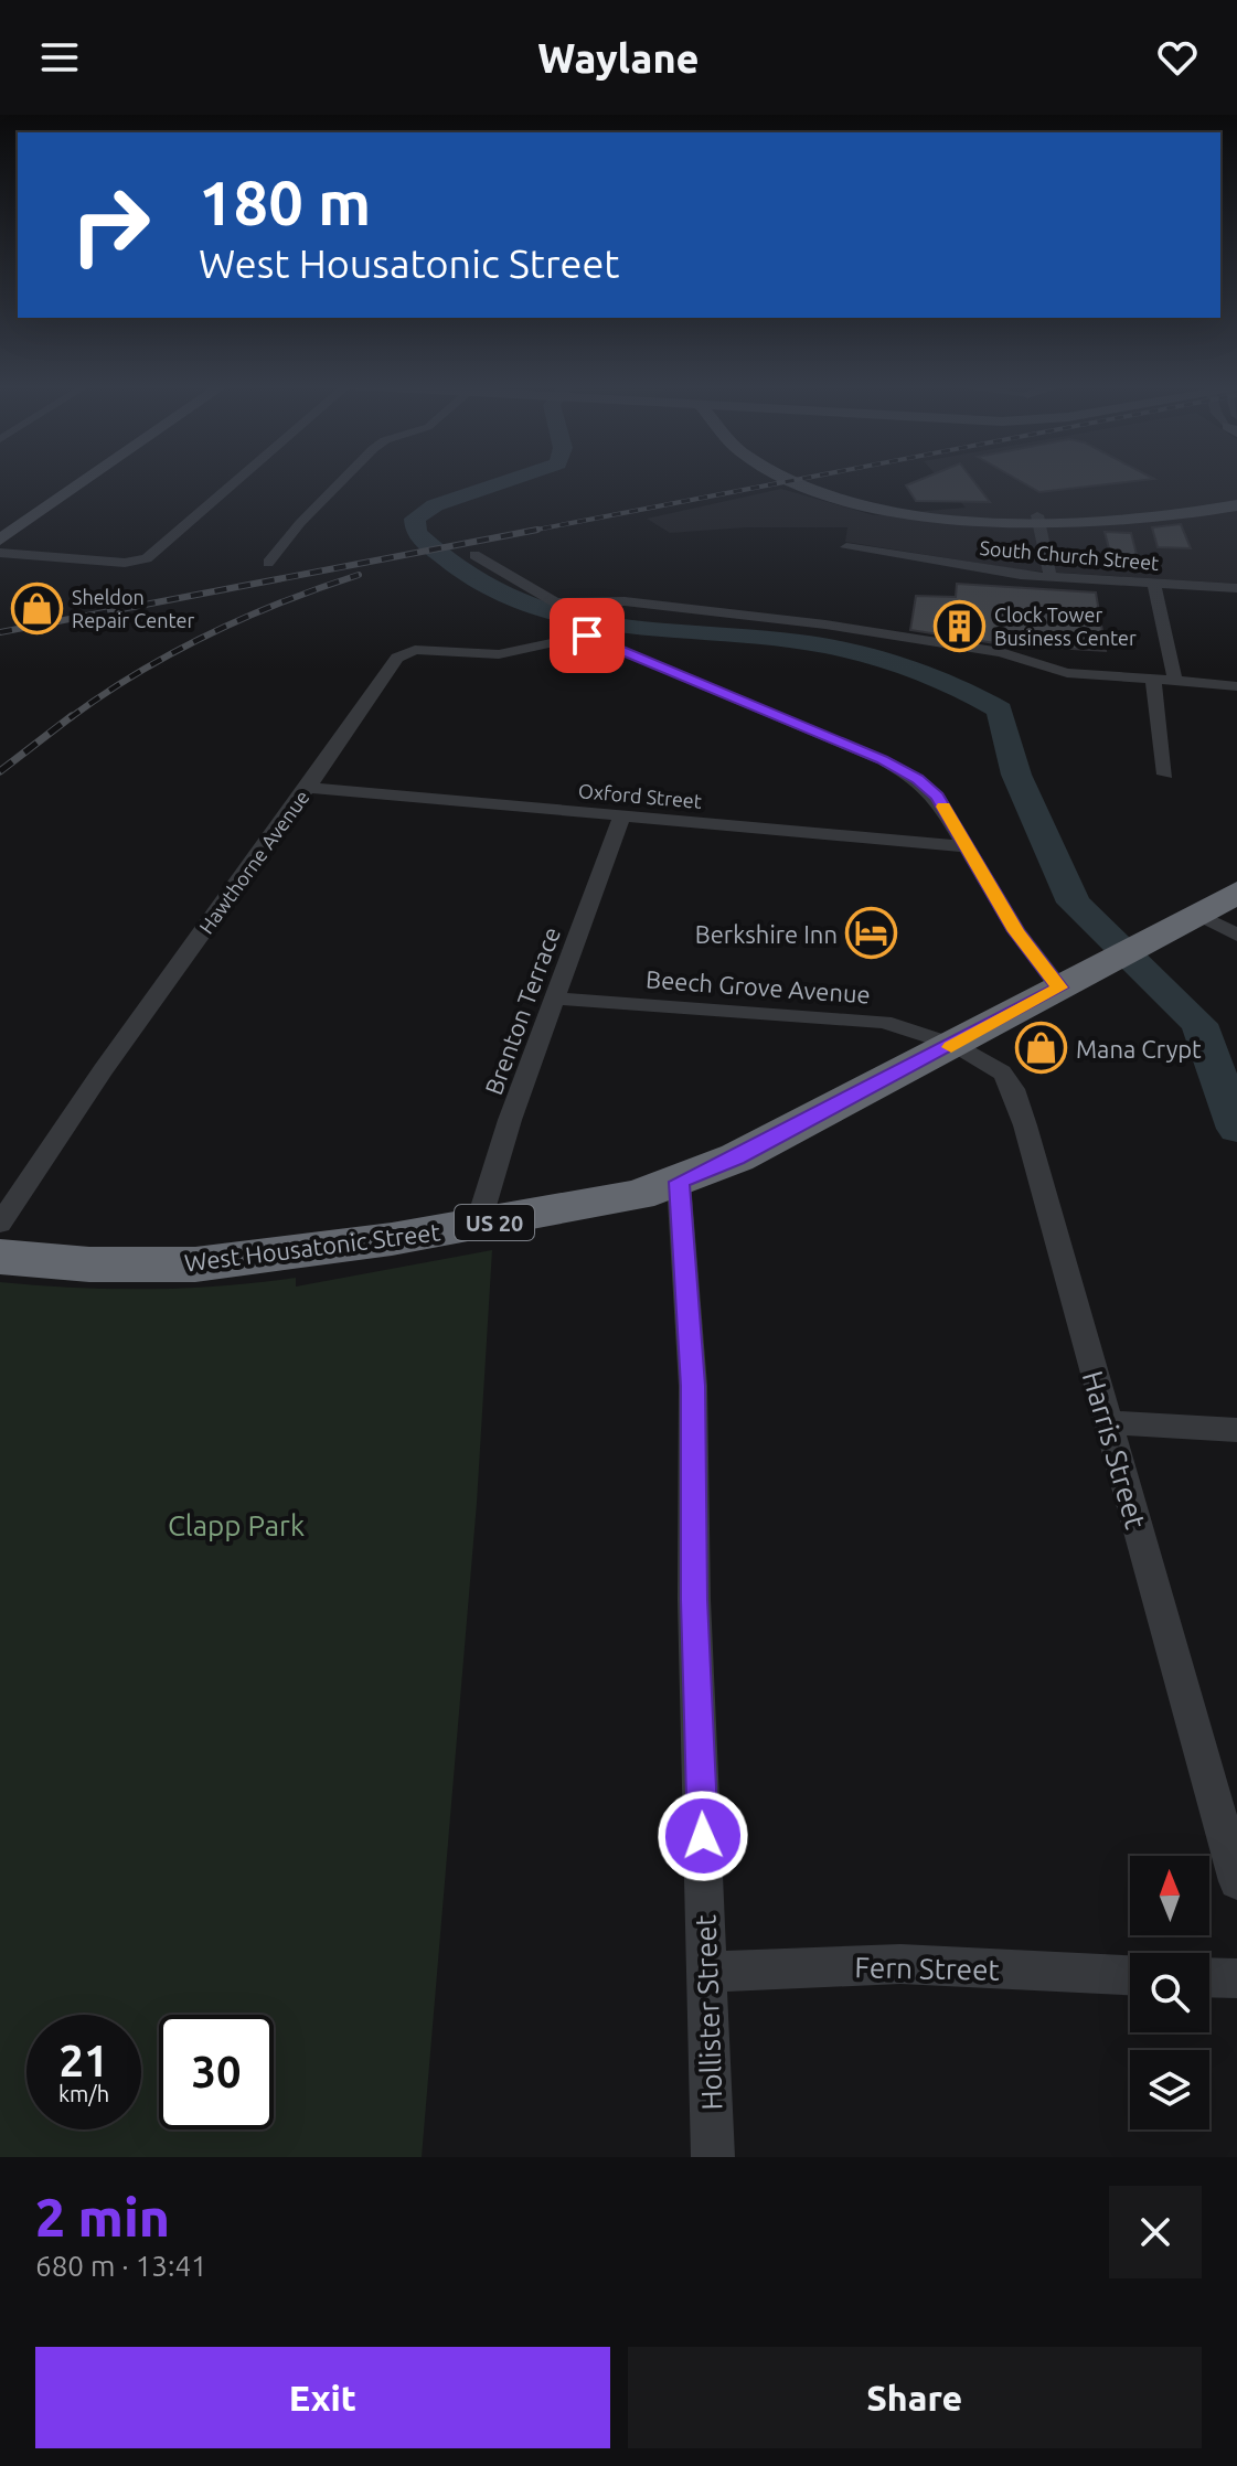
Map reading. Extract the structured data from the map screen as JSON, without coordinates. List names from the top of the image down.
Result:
{
  "streets": {
    "highway": ["US 20", "West Housatonic Street"],
    "street": [
      "South Church Street",
      "Oxford Street",
      "Hawthorne Avenue",
      "Beech Grove Avenue",
      "Brenton Terrace",
      "Harris Street",
      "Fern Street",
      "Hollister Street"
    ]
  },
  "crossings": [
    ["Oxford Street", "Hawthorne Avenue"],
    ["Oxford Street", "Brenton Terrace"],
    ["Beech Grove Avenue", "Brenton Terrace"],
    ["Beech Grove Avenue", "West Housatonic Street"],
    ["Beech Grove Avenue", "Harris Street"],
    ["Brenton Terrace", "West Housatonic Street"],
    ["West Housatonic Street", "Harris Street"],
    ["West Housatonic Street", "Hollister Street"],
    ["Fern Street", "Hollister Street"]
  ],
  "parks": ["Clapp Park"],
  "places": {
    "shop": ["Sheldon Repair Center", "Mana Crypt"],
    "building": ["Clock Tower Business Center"],
    "hotel": ["Berkshire Inn"]
  },
  "north": "top",
  "page": {
    "header": "Waylane",
    "turn": ["180 m", "West Housatonic Street"],
    "speed": "21 km/h",
    "limit": "30",
    "heading": ["2 min", "680 m · 13:41"],
    "buttons": ["Exit", "Share"]
  }
}
